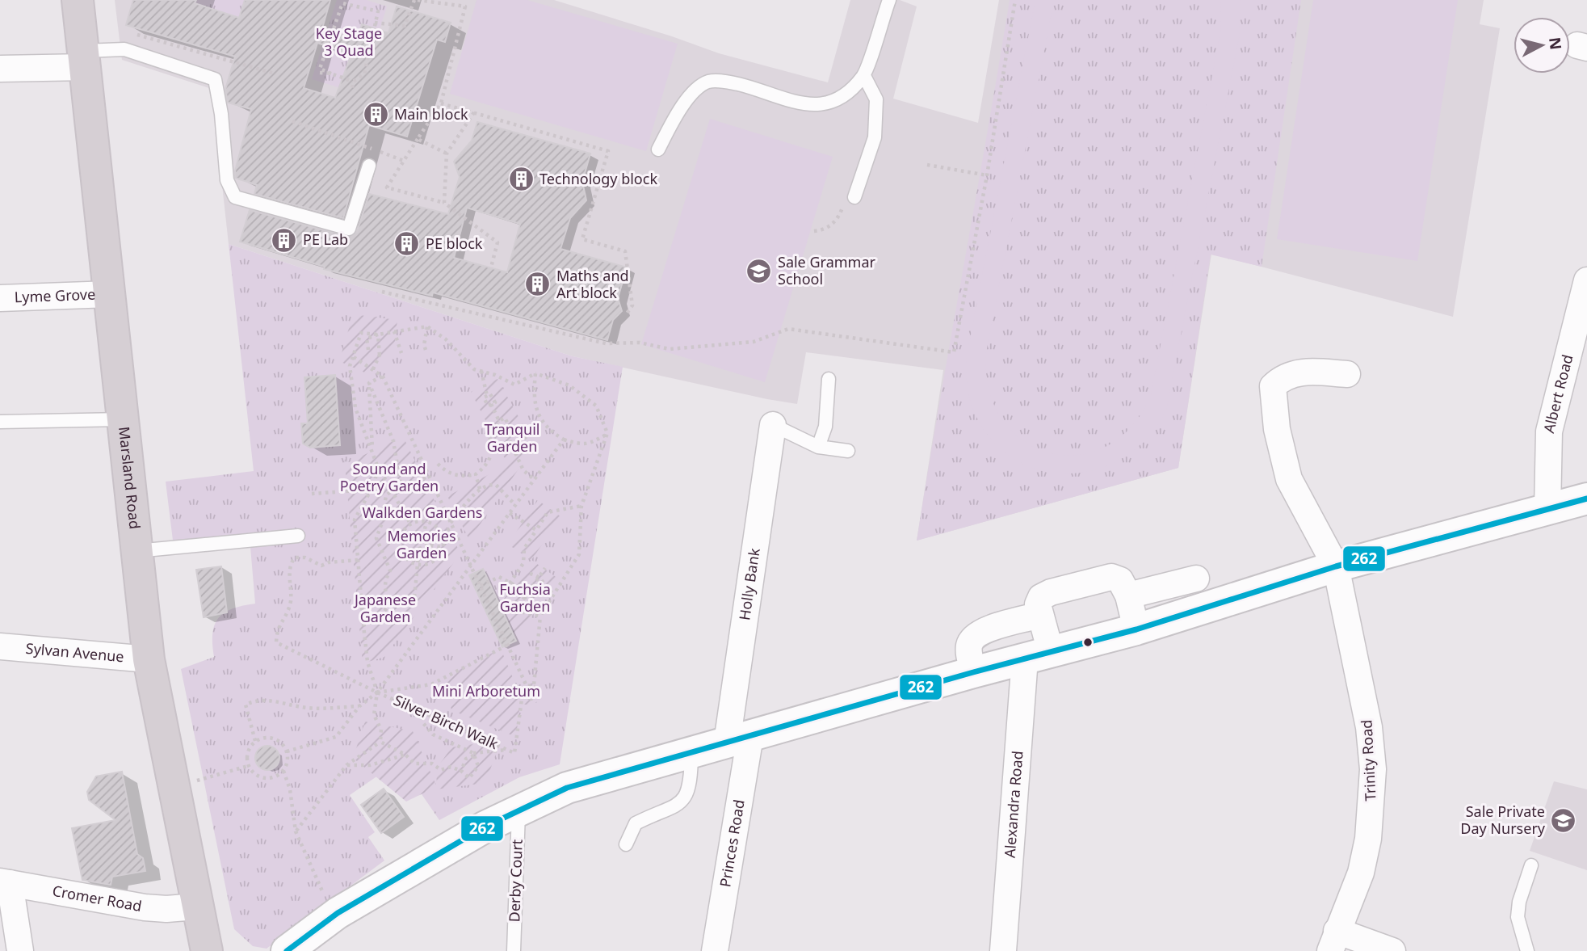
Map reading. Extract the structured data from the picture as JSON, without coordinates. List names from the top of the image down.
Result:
{
  "streets": {
    "main road": ["Marsland Road"],
    "street": [
      "Lyme Grove",
      "Albert Road",
      "Holly Bank",
      "Sylvan Avenue",
      "Trinity Road",
      "Alexandra Road",
      "Princes Road",
      "Cromer Road"
    ],
    "lane": ["Derby Court"],
    "path": ["Silver Birch Walk"]
  },
  "crossings": [
    ["Lyme Grove", "Marsland Road"],
    ["Marsland Road", "Sylvan Avenue"],
    ["Marsland Road", "Cromer Road"],
    ["Holly Bank", "Princes Road"]
  ],
  "parks": [
    "Key Stage 3 Quad",
    "Tranquil Garden",
    "Sound and Poetry Garden",
    "Walkden Gardens",
    "Memories Garden",
    "Fuchsia Garden",
    "Japanese Garden",
    "Mini Arboretum"
  ],
  "places": {
    "building": [
      "Main block",
      "Technology block",
      "PE Lab",
      "PE block",
      "Maths and Art block"
    ],
    "school or university": ["Sale Grammar School", "Sale Private Day Nursery"]
  },
  "lines": ["transit line 262"],
  "north": "right"
}
